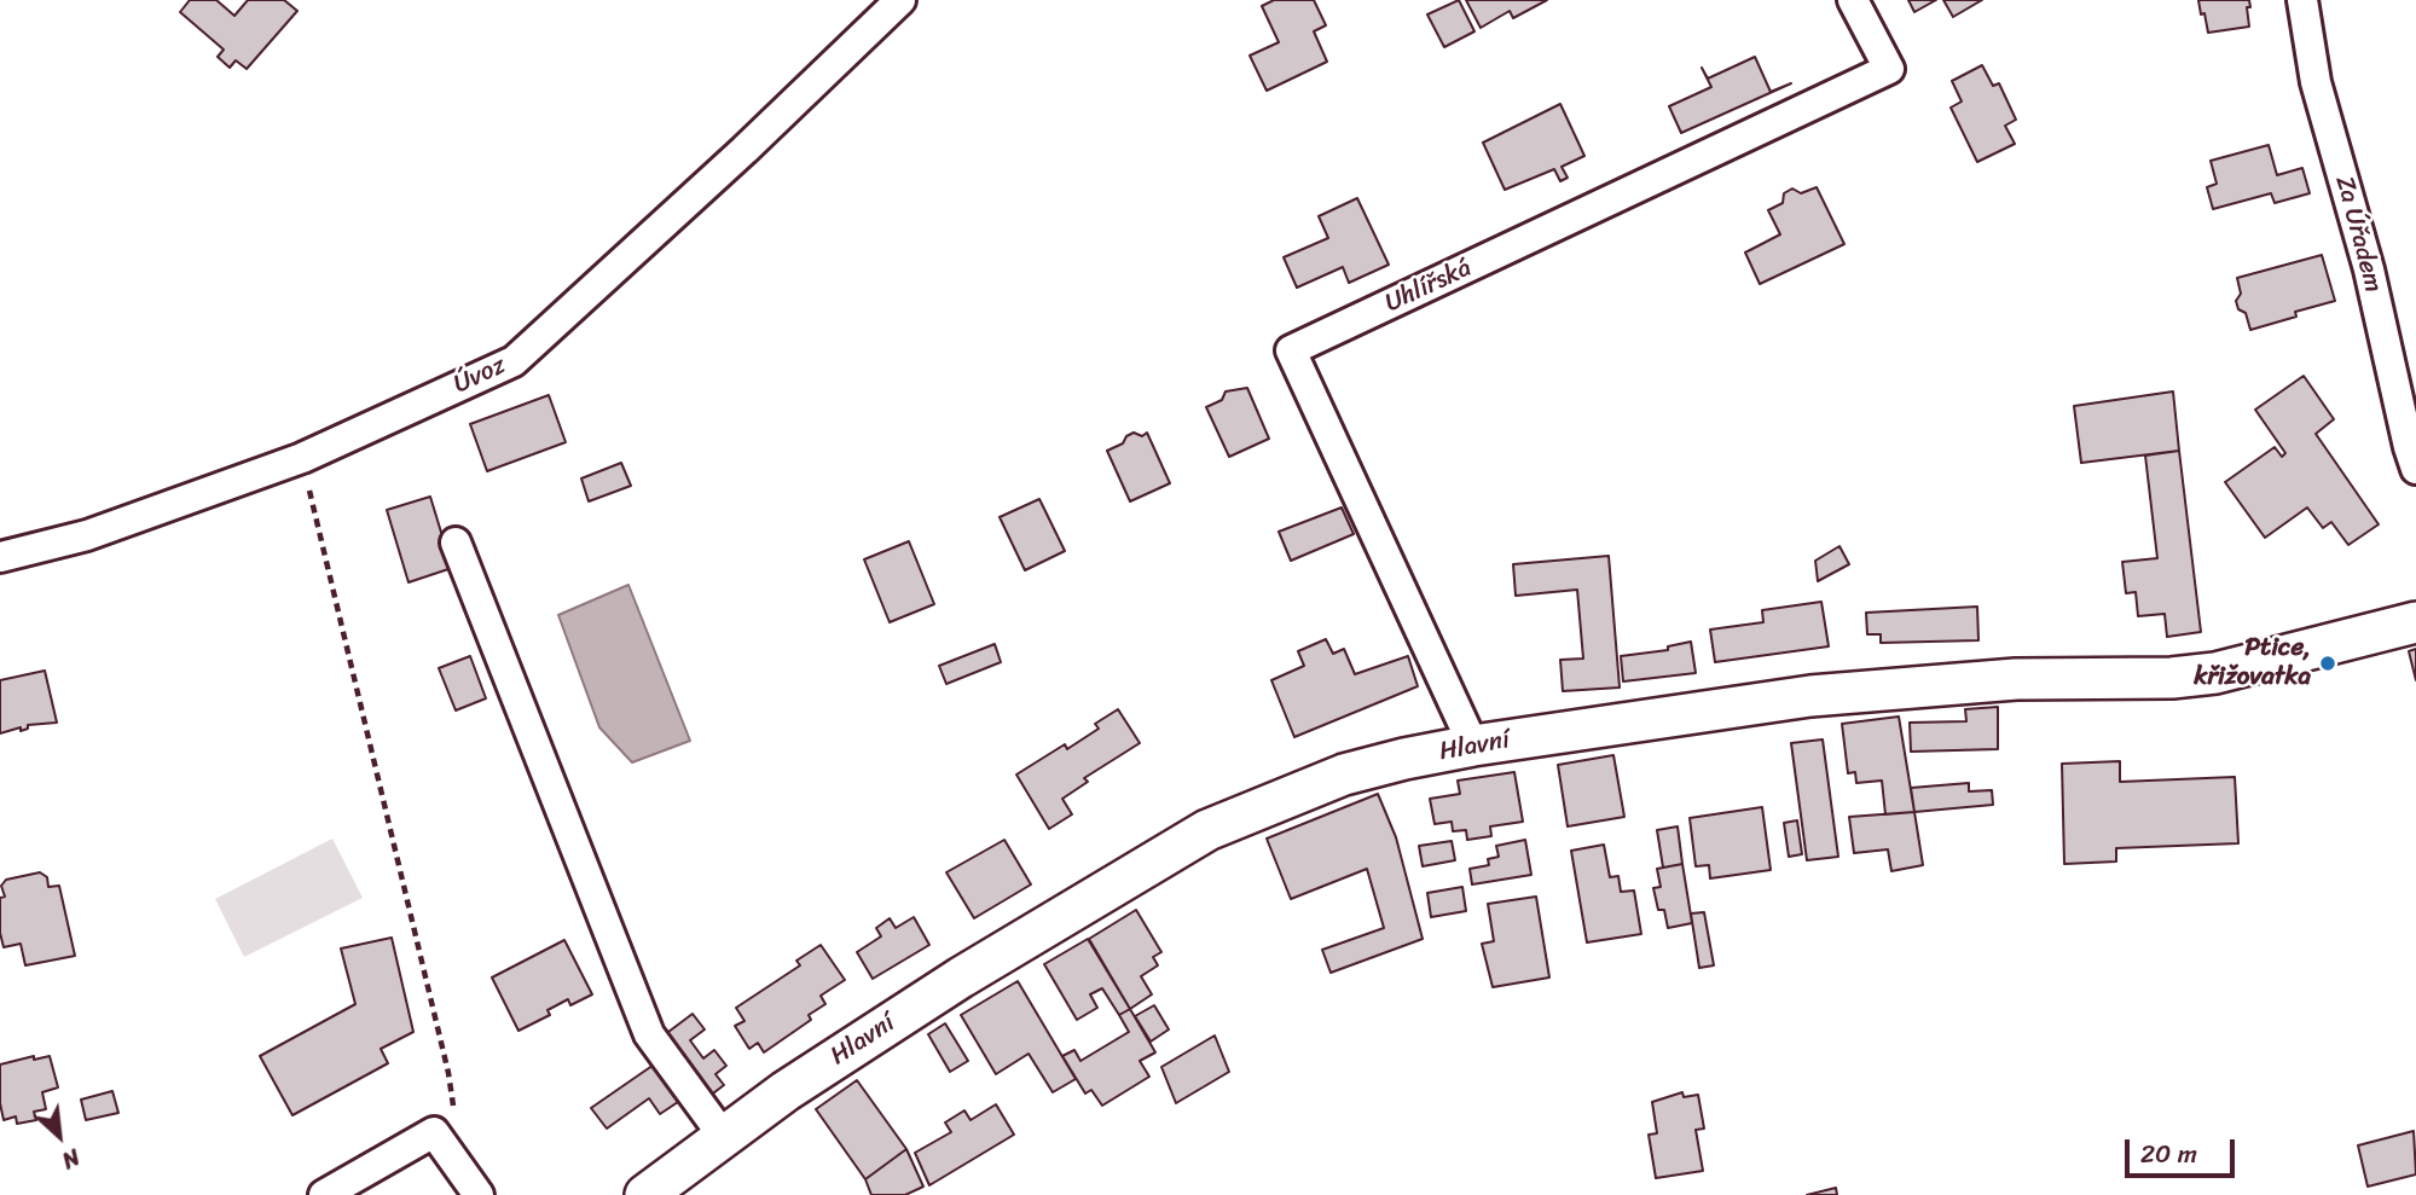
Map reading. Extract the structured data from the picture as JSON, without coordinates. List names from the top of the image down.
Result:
{
  "streets": {
    "main road": ["Hlavní"],
    "street": ["Za Úřadem", "Uhlířská", "Úvoz"]
  },
  "crossings": [
    ["Uhlířská", "Hlavní"]
  ],
  "places": ["Ptice, křižovatka"],
  "scale_bar": "20 m",
  "north": "bottom right"
}
